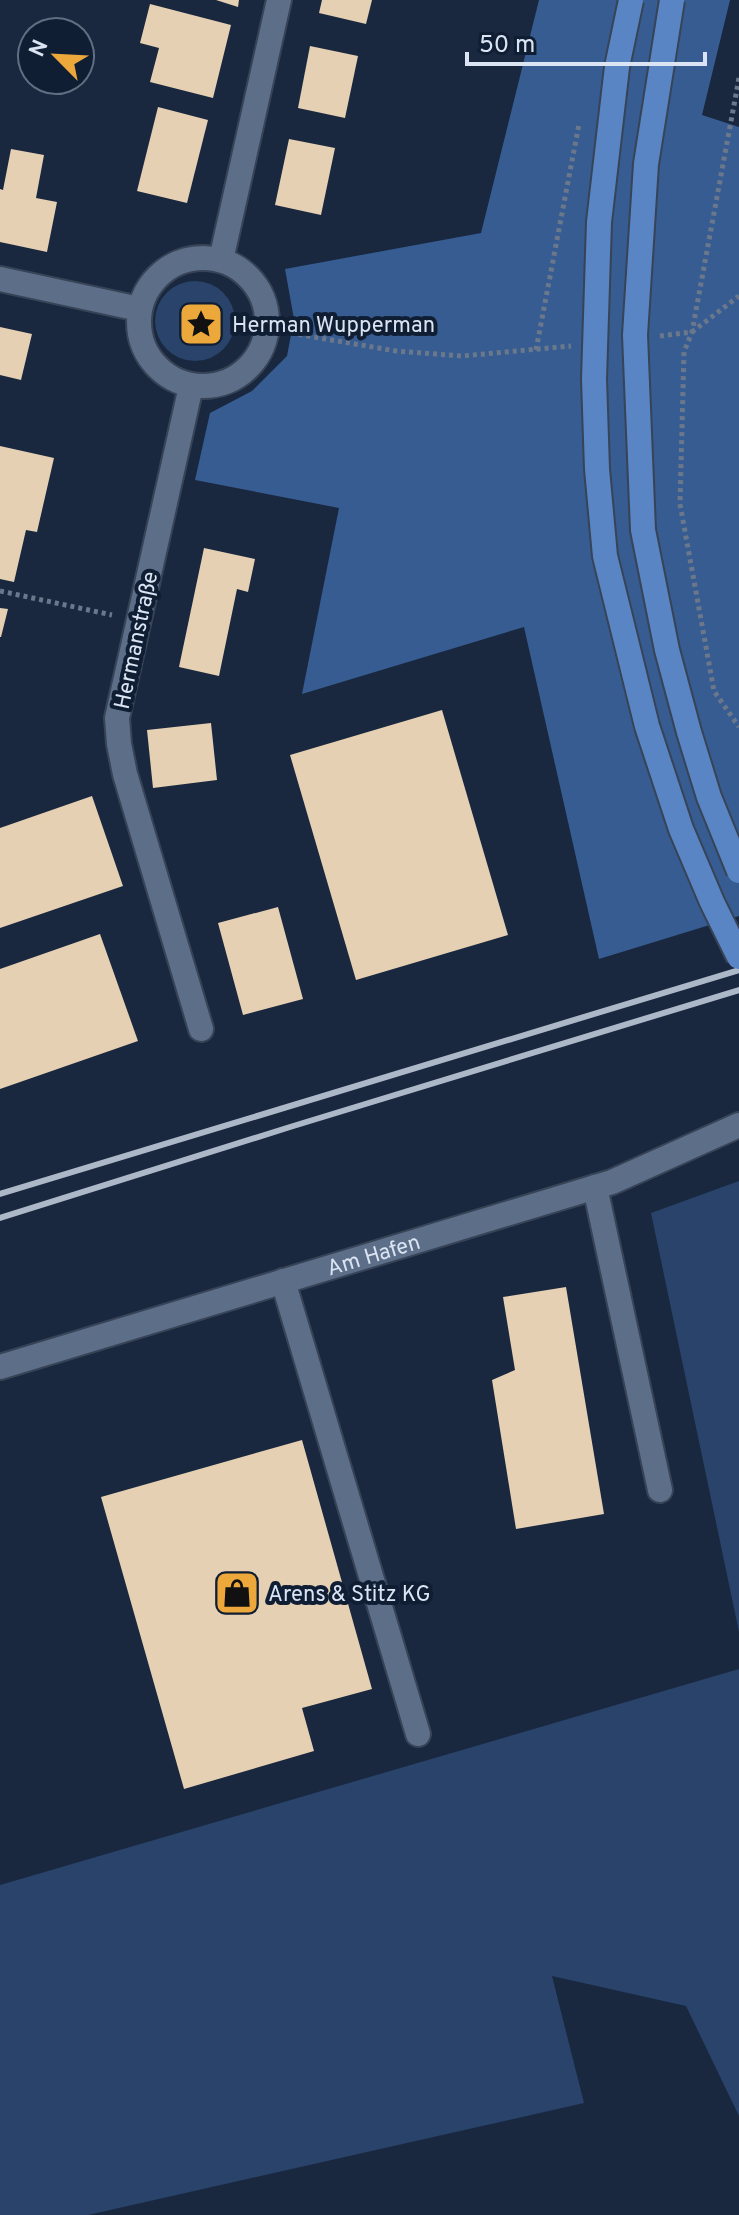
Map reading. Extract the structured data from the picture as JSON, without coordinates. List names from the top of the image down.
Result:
{
  "streets": {
    "street": ["Hermanstraße", "Am Hafen"]
  },
  "places": {
    "place": ["Herman Wupperman"],
    "shop": ["Arens & Stitz KG"]
  },
  "scale_bar": "50 m",
  "north": "top left"
}
